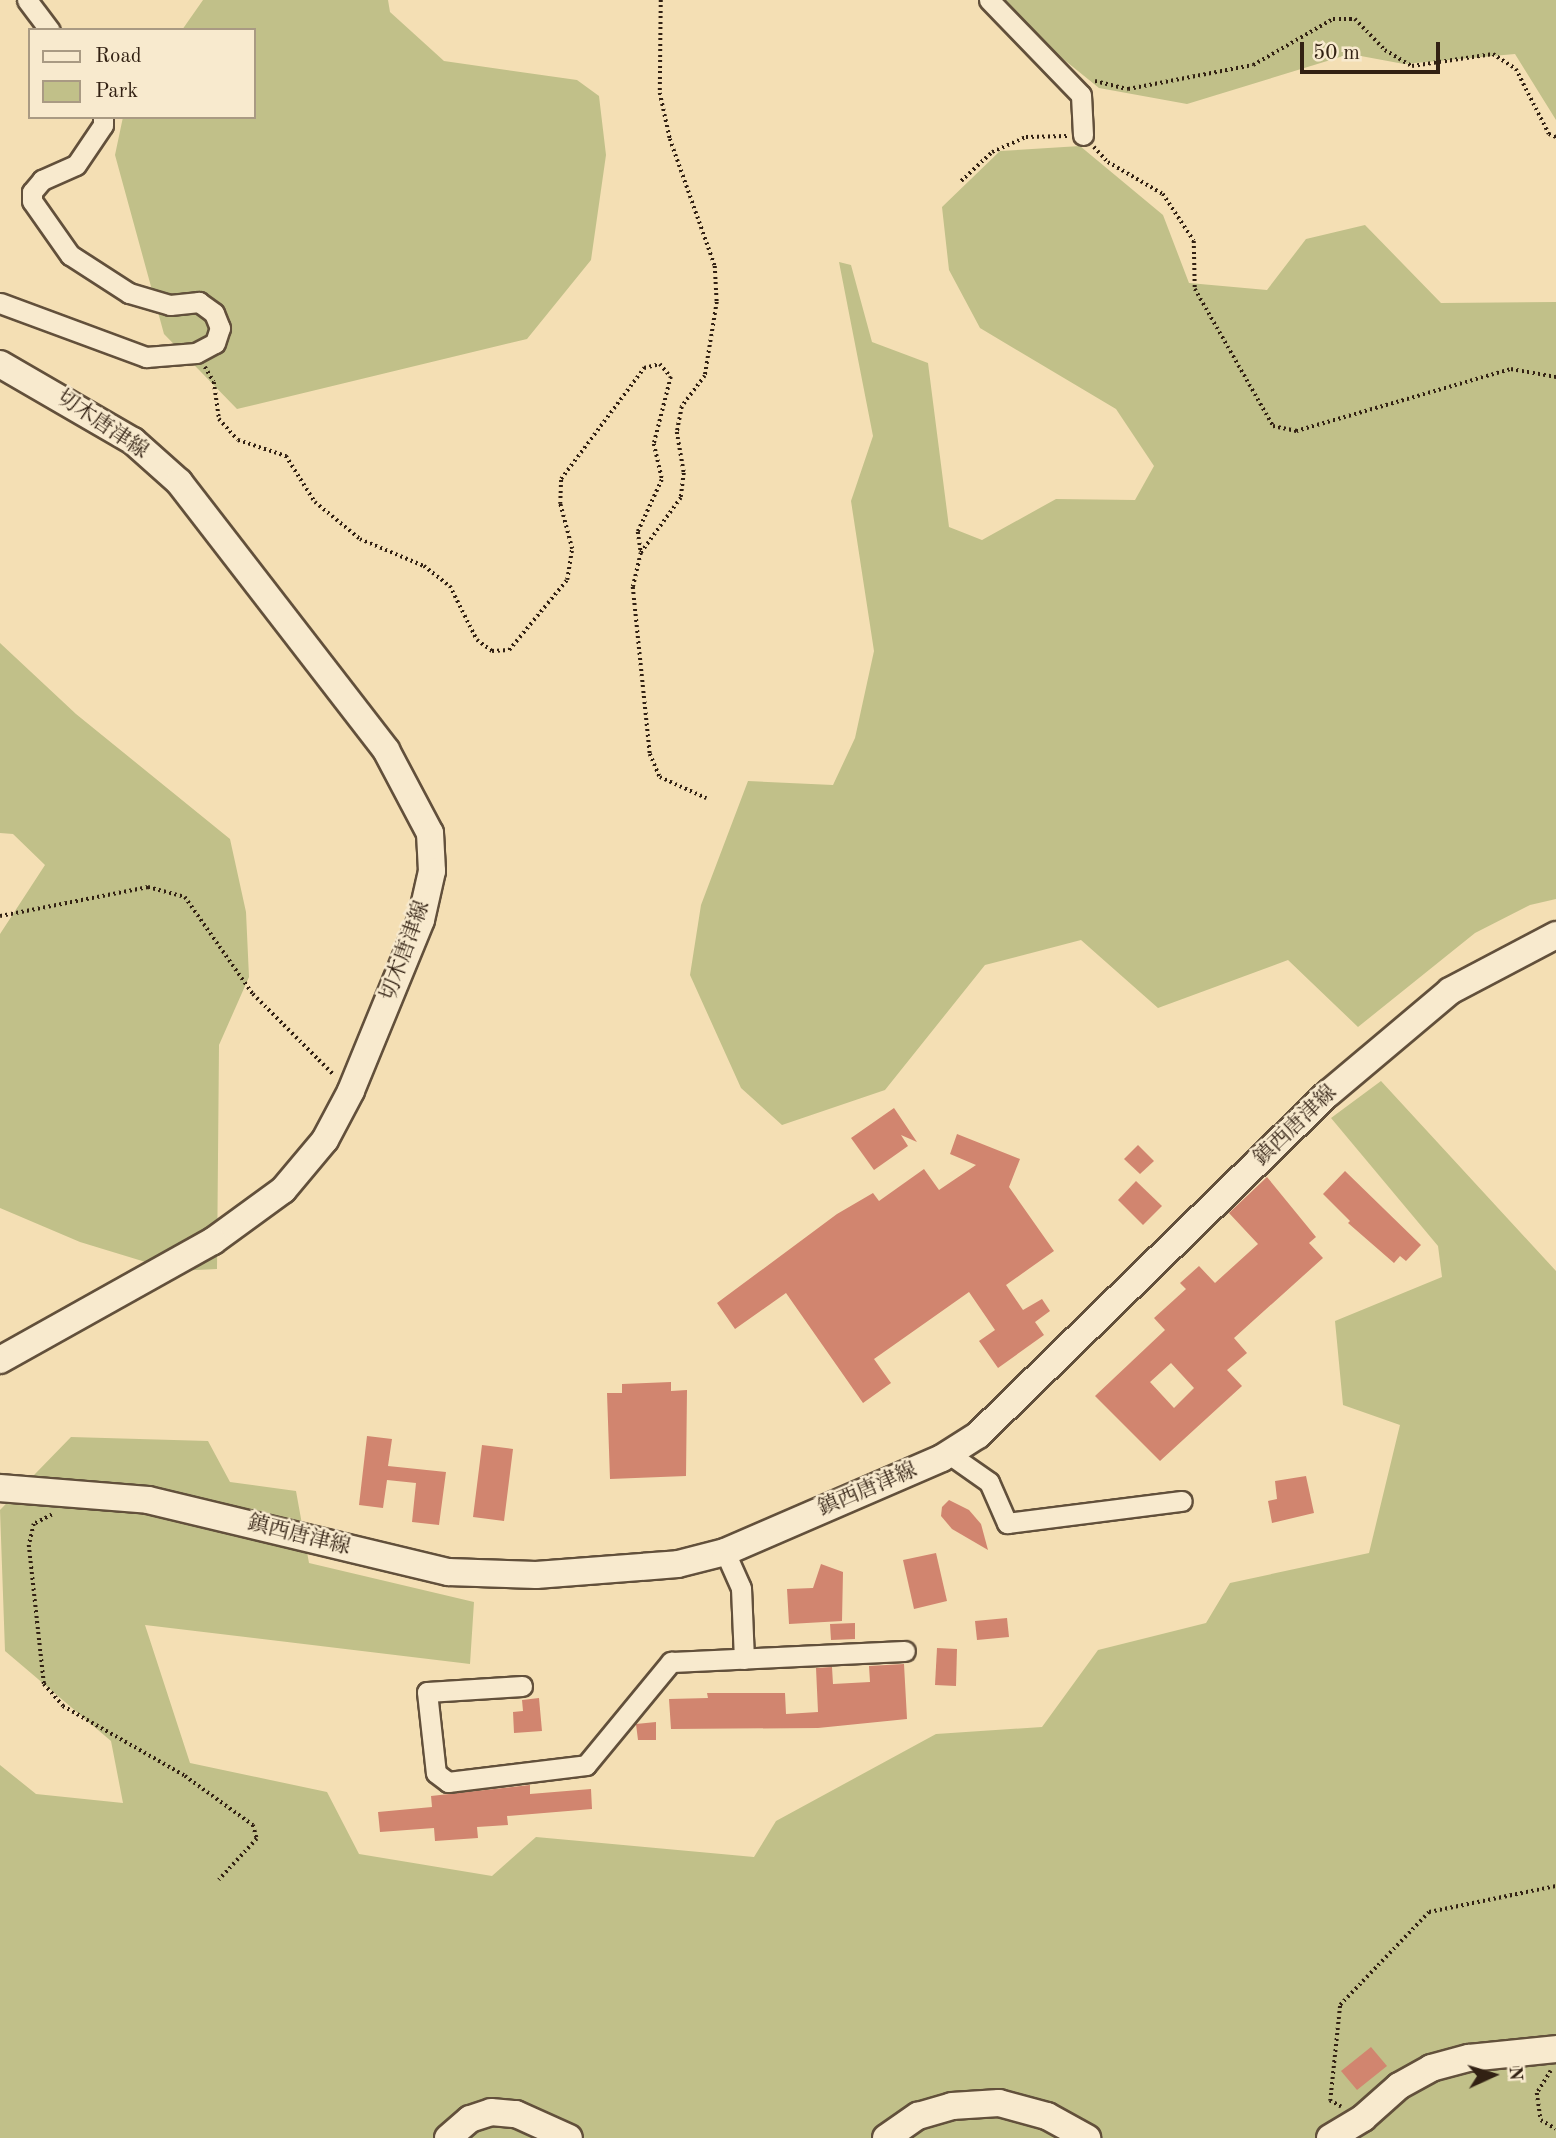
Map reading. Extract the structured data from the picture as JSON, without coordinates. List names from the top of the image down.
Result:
{
  "streets": {
    "main road": ["切木唐津線", "鎮西唐津線"]
  },
  "legend": ["Road", "Park"],
  "scale_bar": "50 m",
  "north": "right"
}
